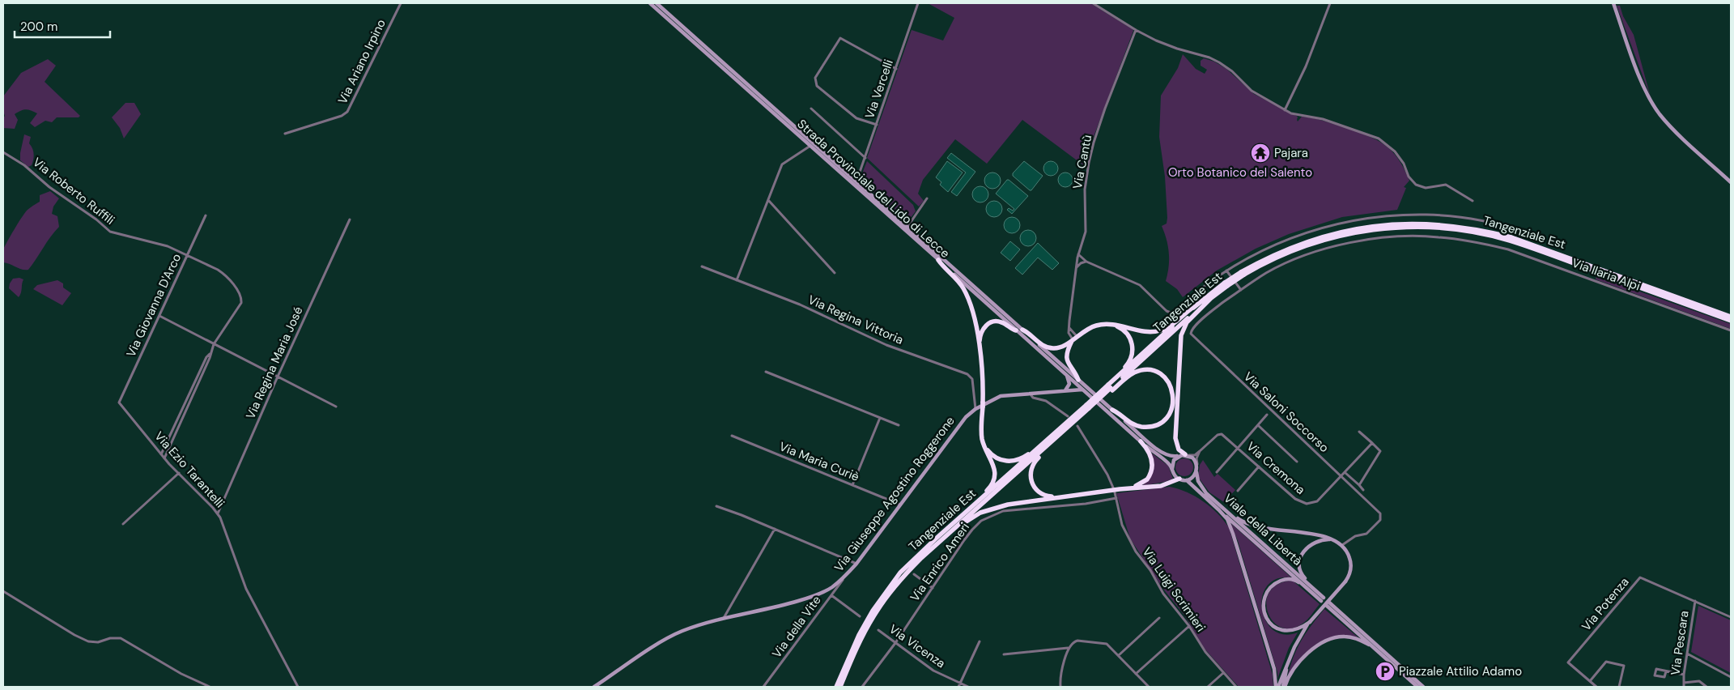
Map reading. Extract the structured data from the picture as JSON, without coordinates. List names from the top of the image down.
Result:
{
  "streets": {
    "highway": ["Tangenziale Est"],
    "main road": ["Strada Provinciale del Lido di Lecce", "Via Giuseppe Agostino Roggerone", "Viale della Libertà"],
    "street": [
      "Via Ariano Irpino",
      "Via Vercelli",
      "Via Cantù",
      "Via Roberto Ruffili",
      "Via Ilaria Alpi",
      "Via Giovanna D'Arco",
      "Via Regina Vittoria",
      "Via Regina Maria José",
      "Via Saloni Soccorso",
      "Via Maria Curiè",
      "Via Cremona",
      "Via Ezio Tarantelli",
      "Via Enrico Ameri",
      "Via Luigi Scrimieri",
      "Via Potenza",
      "Via della Vite",
      "Via Pescara",
      "Via Vicenza"
    ]
  },
  "crossings": [
    ["Via Vercelli", "Strada Provinciale del Lido di Lecce"],
    ["Strada Provinciale del Lido di Lecce", "Via Giuseppe Agostino Roggerone"],
    ["Via Roberto Ruffili", "Via Giovanna D'Arco"],
    ["Via Ilaria Alpi", "Via Saloni Soccorso"],
    ["Via Giovanna D'Arco", "Via Ezio Tarantelli"],
    ["Via Regina Vittoria", "Via Giuseppe Agostino Roggerone"],
    ["Via Regina Maria José", "Via Ezio Tarantelli"],
    ["Via Saloni Soccorso", "Via Cremona"],
    ["Via Maria Curiè", "Via Giuseppe Agostino Roggerone"],
    ["Via Cremona", "Viale della Libertà"],
    ["Via Giuseppe Agostino Roggerone", "Via della Vite"],
    ["Via Enrico Ameri", "Via Luigi Scrimieri"],
    ["Via Enrico Ameri", "Via Vicenza"],
    ["Via Potenza", "Via Pescara"]
  ],
  "parks": ["Orto Botanico del Salento"],
  "places": {
    "temple": ["Pajara"],
    "parking": ["Piazzale Attilio Adamo"]
  },
  "scale_bar": "200 m"
}
